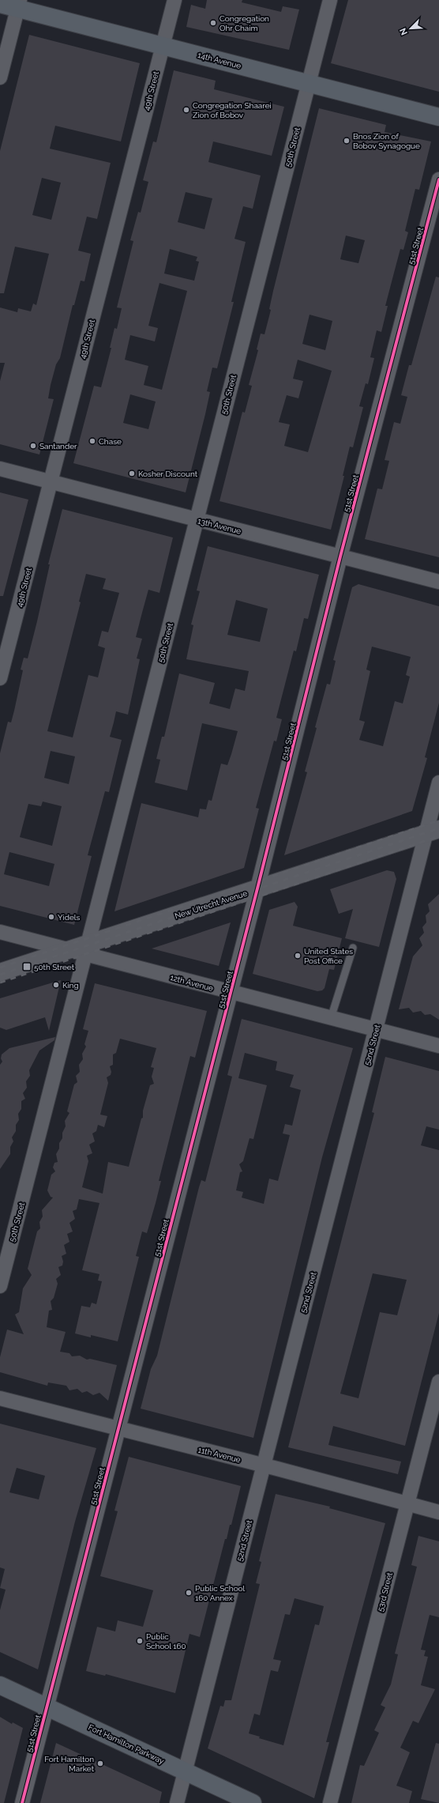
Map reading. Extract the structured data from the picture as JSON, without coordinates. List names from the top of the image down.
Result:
{
  "streets": {
    "main road": ["14th Avenue", "Fort Hamilton Parkway"],
    "street": [
      "49th Street",
      "50th Street",
      "51st Street",
      "13th Avenue",
      "New Utrecht Avenue",
      "12th Avenue",
      "52nd Street",
      "11th Avenue",
      "53rd Street"
    ]
  },
  "crossings": [
    ["14th Avenue", "49th Street"],
    ["14th Avenue", "50th Street"],
    ["49th Street", "13th Avenue"],
    ["50th Street", "13th Avenue"],
    ["50th Street", "New Utrecht Avenue"],
    ["50th Street", "12th Avenue"],
    ["51st Street", "13th Avenue"],
    ["51st Street", "New Utrecht Avenue"],
    ["51st Street", "12th Avenue"],
    ["51st Street", "11th Avenue"],
    ["51st Street", "Fort Hamilton Parkway"],
    ["New Utrecht Avenue", "12th Avenue"],
    ["New Utrecht Avenue", "52nd Street"],
    ["12th Avenue", "52nd Street"],
    ["52nd Street", "11th Avenue"],
    ["52nd Street", "Fort Hamilton Parkway"],
    ["11th Avenue", "53rd Street"]
  ],
  "places": {
    "other": [
      "Congregation Ohr Chaim",
      "Congregation Shaarei Zion of Bobov",
      "Bnos Zion of Bobov Synagogue",
      "Chase",
      "Santander",
      "Kosher Discount",
      "Yidels",
      "United States Post Office",
      "King",
      "Public School 160 Annex",
      "Public School 160",
      "Fort Hamilton Market"
    ],
    "transit": ["50th Street"]
  },
  "north": "bottom left"
}
